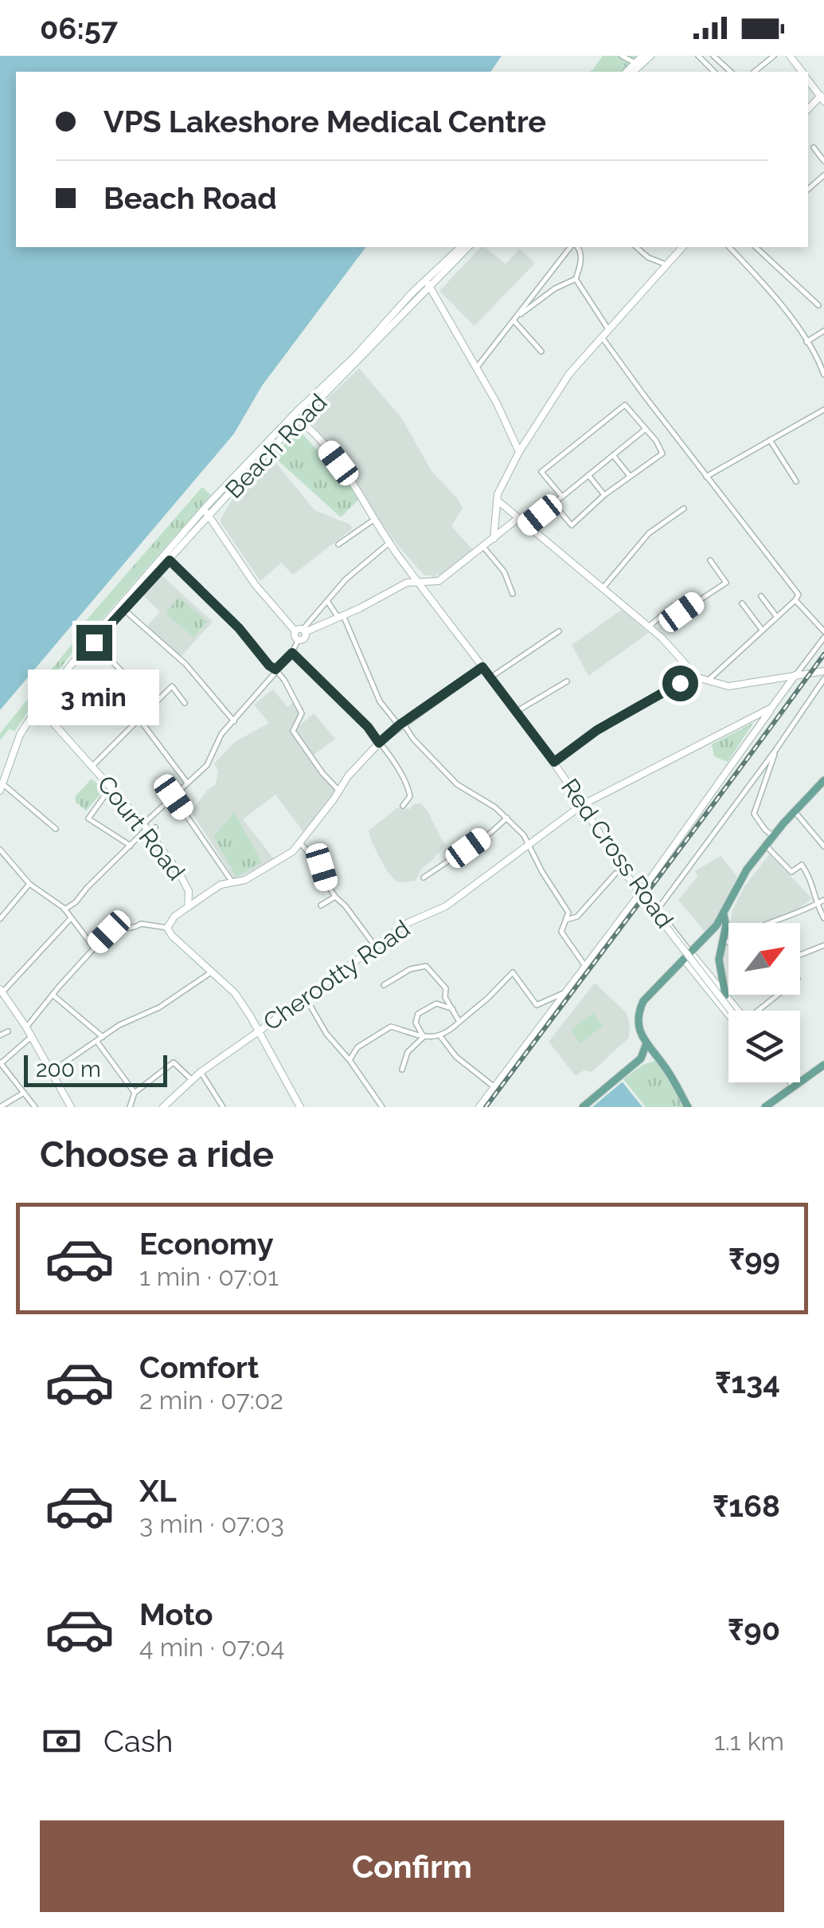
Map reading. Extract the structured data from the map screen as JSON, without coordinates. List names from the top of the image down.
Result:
{
  "streets": {
    "street": [
      "Beach Road",
      "Court Road",
      "Red Cross Road",
      "Cherootty Road"
    ]
  },
  "crossings": [
    ["Beach Road", "Court Road"],
    ["Beach Road", "Red Cross Road"],
    ["Red Cross Road", "Cherootty Road"]
  ],
  "scale_bar": "200 m",
  "north": "top right",
  "page": {
    "status": "06:57",
    "banner": ["VPS Lakeshore Medical Centre", "Beach Road"],
    "bubble": "3 min",
    "scale": "200 m",
    "heading": "Choose a ride",
    "list": [
      {
        "name": "Economy",
        "note": "1 min · 07:01",
        "value": "₹99"
      },
      {
        "name": "Comfort",
        "note": "2 min · 07:02",
        "value": "₹134"
      },
      {
        "name": "XL",
        "note": "3 min · 07:03",
        "value": "₹168"
      },
      {
        "name": "Moto",
        "note": "4 min · 07:04",
        "value": "₹90"
      }
    ],
    "pay": ["Cash", "1.1 km"],
    "buttons": "Confirm"
  }
}
